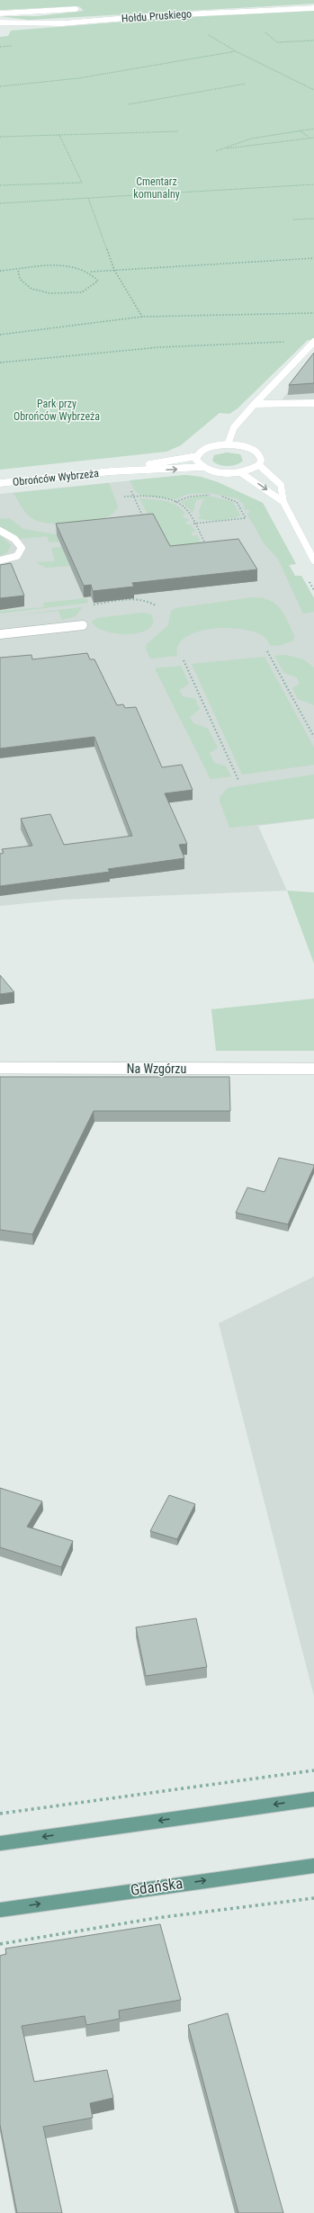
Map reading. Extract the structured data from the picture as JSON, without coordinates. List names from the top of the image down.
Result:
{
  "streets": {
    "main road": ["Gdańska"],
    "street": ["Hołdu Pruskiego", "Obrońców Wybrzeża", "Na Wzgórzu"]
  },
  "parks": ["Cmentarz komunalny", "Park przy Obrońców Wybrzeża"]
}
